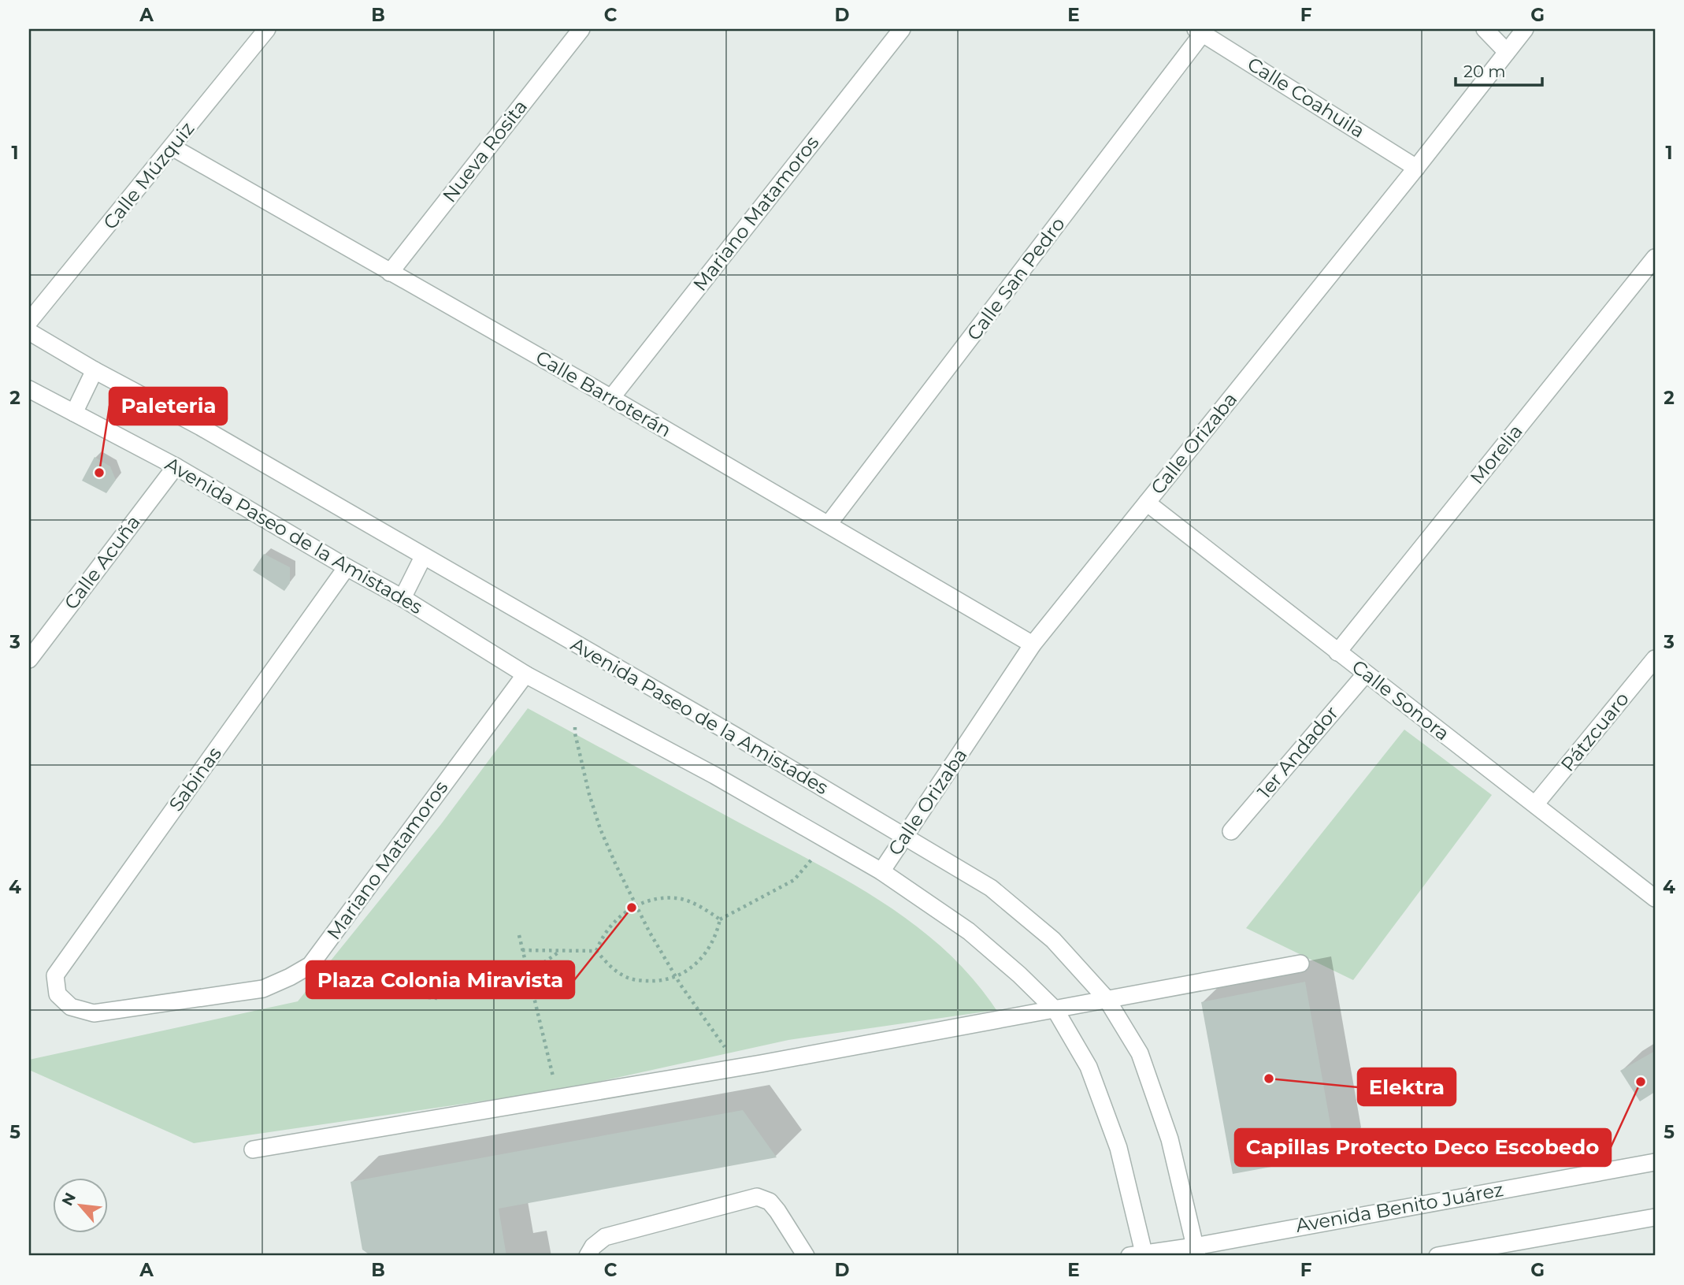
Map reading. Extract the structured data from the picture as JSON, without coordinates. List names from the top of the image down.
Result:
{
  "streets": {
    "street": [
      "Calle Coahuila",
      "Nueva Rosita",
      "Calle Múzquiz",
      "Mariano Matamoros",
      "Calle San Pedro",
      "Calle Barroterán",
      "Calle Orizaba",
      "Morelia",
      "Avenida Paseo de la Amistades",
      "Calle Acuña",
      "Calle Sonora",
      "Pátzcuaro",
      "1er Andador",
      "Sabinas",
      "Avenida Benito Juárez"
    ]
  },
  "crossings": [
    ["Calle Coahuila", "Calle San Pedro"],
    ["Calle Coahuila", "Calle Orizaba"],
    ["Nueva Rosita", "Calle Barroterán"],
    ["Calle Múzquiz", "Calle Barroterán"],
    ["Mariano Matamoros", "Calle Barroterán"],
    ["Mariano Matamoros", "Avenida Paseo de la Amistades"],
    ["Mariano Matamoros", "Sabinas"],
    ["Calle San Pedro", "Calle Barroterán"],
    ["Calle Barroterán", "Calle Orizaba"],
    ["Calle Orizaba", "Avenida Paseo de la Amistades"],
    ["Calle Orizaba", "Calle Sonora"],
    ["Morelia", "Calle Sonora"],
    ["Avenida Paseo de la Amistades", "Calle Acuña"],
    ["Avenida Paseo de la Amistades", "Sabinas"],
    ["Avenida Paseo de la Amistades", "Avenida Benito Juárez"],
    ["Calle Sonora", "Pátzcuaro"],
    ["Calle Sonora", "1er Andador"]
  ],
  "places": [
    "Paleteria",
    "Plaza Colonia Miravista",
    "Elektra",
    "Capillas Protecto Deco Escobedo"
  ],
  "scale_bar": "20 m",
  "north": "top left",
  "grid": {
    "columns": [
      "A",
      "B",
      "C",
      "D",
      "E",
      "F",
      "G"
    ],
    "rows": [
      "1",
      "2",
      "3",
      "4",
      "5"
    ]
  }
}
